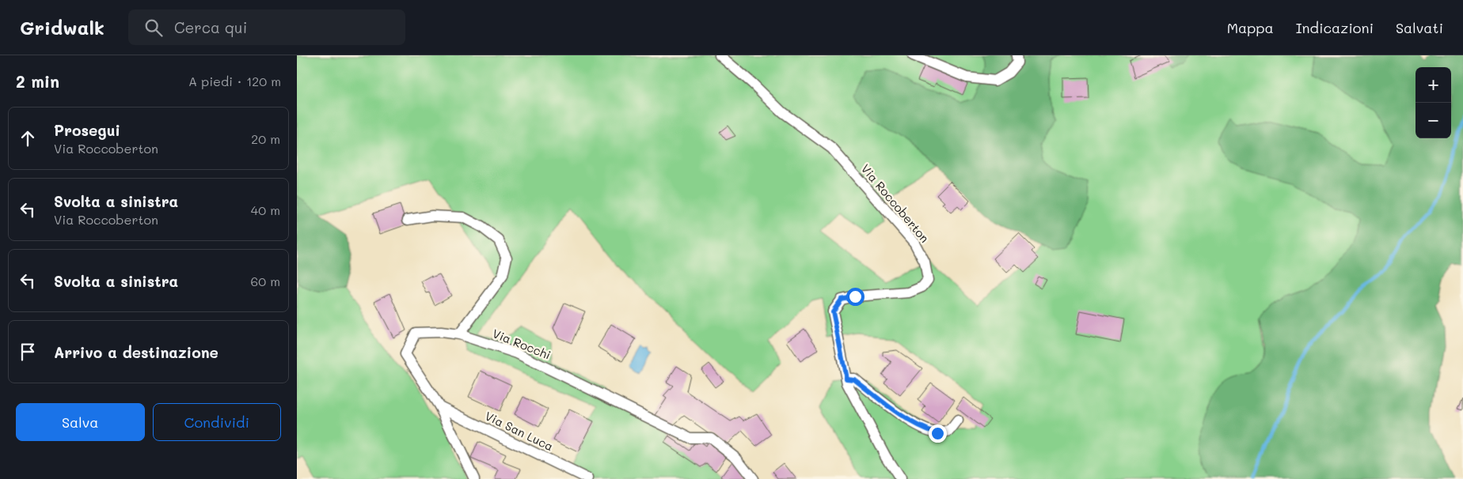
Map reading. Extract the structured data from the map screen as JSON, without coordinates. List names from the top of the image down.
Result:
{
  "streets": {
    "street": ["Via Roccoberton", "Via Rocchi", "Via San Luca"]
  },
  "crossings": [
    ["Via Rocchi", "Via San Luca"]
  ],
  "page": {
    "header": "Gridwalk",
    "search": "Cerca qui",
    "nav": ["Mappa", "Indicazioni", "Salvati"],
    "heading": ["2 min", "A piedi · 120 m"],
    "map_buttons": ["+", "−"],
    "list": [
      ["Prosegui", "Via Roccoberton", "20 m"],
      ["Svolta a sinistra", "Via Roccoberton", "40 m"],
      ["Svolta a sinistra", "60 m"],
      "Arrivo a destinazione"
    ],
    "buttons": ["Salva", "Condividi"]
  }
}
